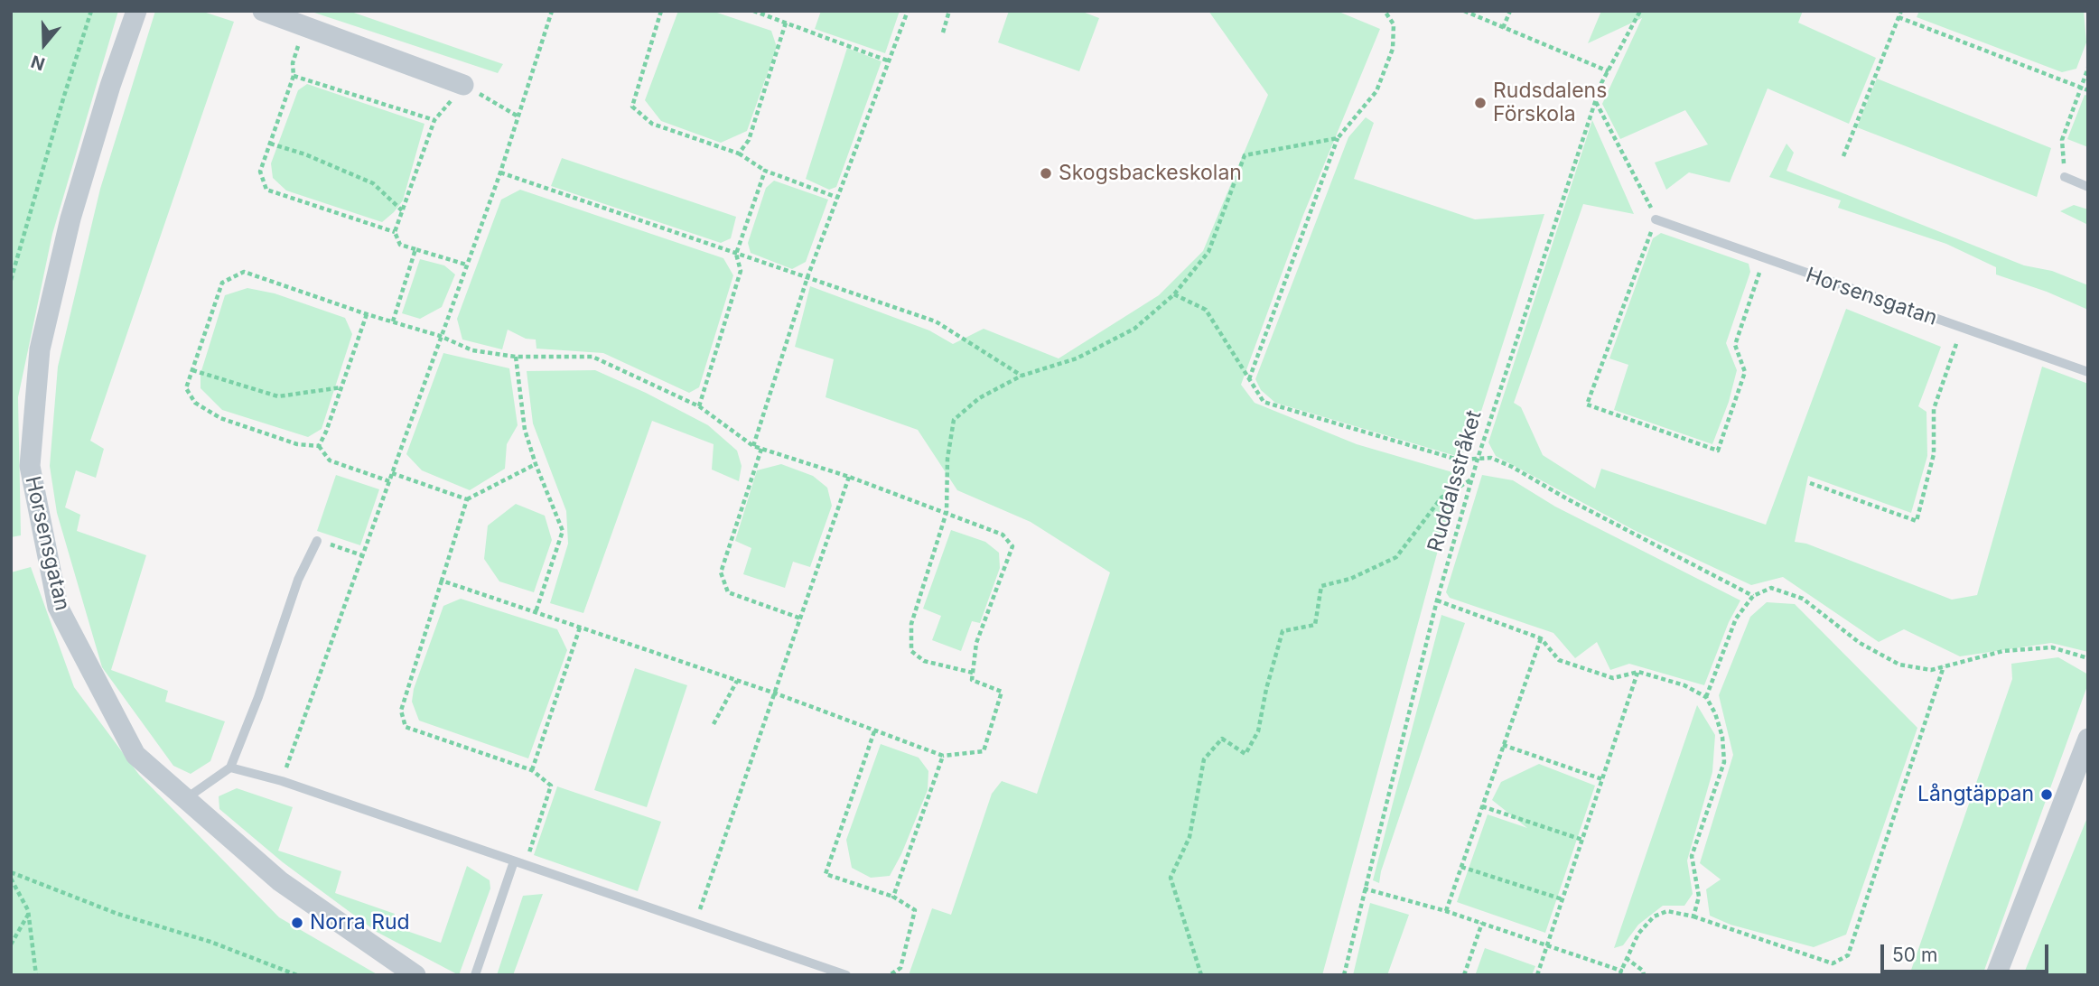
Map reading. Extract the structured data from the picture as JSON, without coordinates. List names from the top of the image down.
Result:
{
  "streets": {
    "street": ["Horsensgatan"],
    "path": ["Ruddalsstråket"]
  },
  "places": [
    "Rudsdalens Förskola",
    "Skogsbackeskolan",
    "Långtäppan",
    "Norra Rud"
  ],
  "scale_bar": "50 m",
  "north": "bottom"
}
